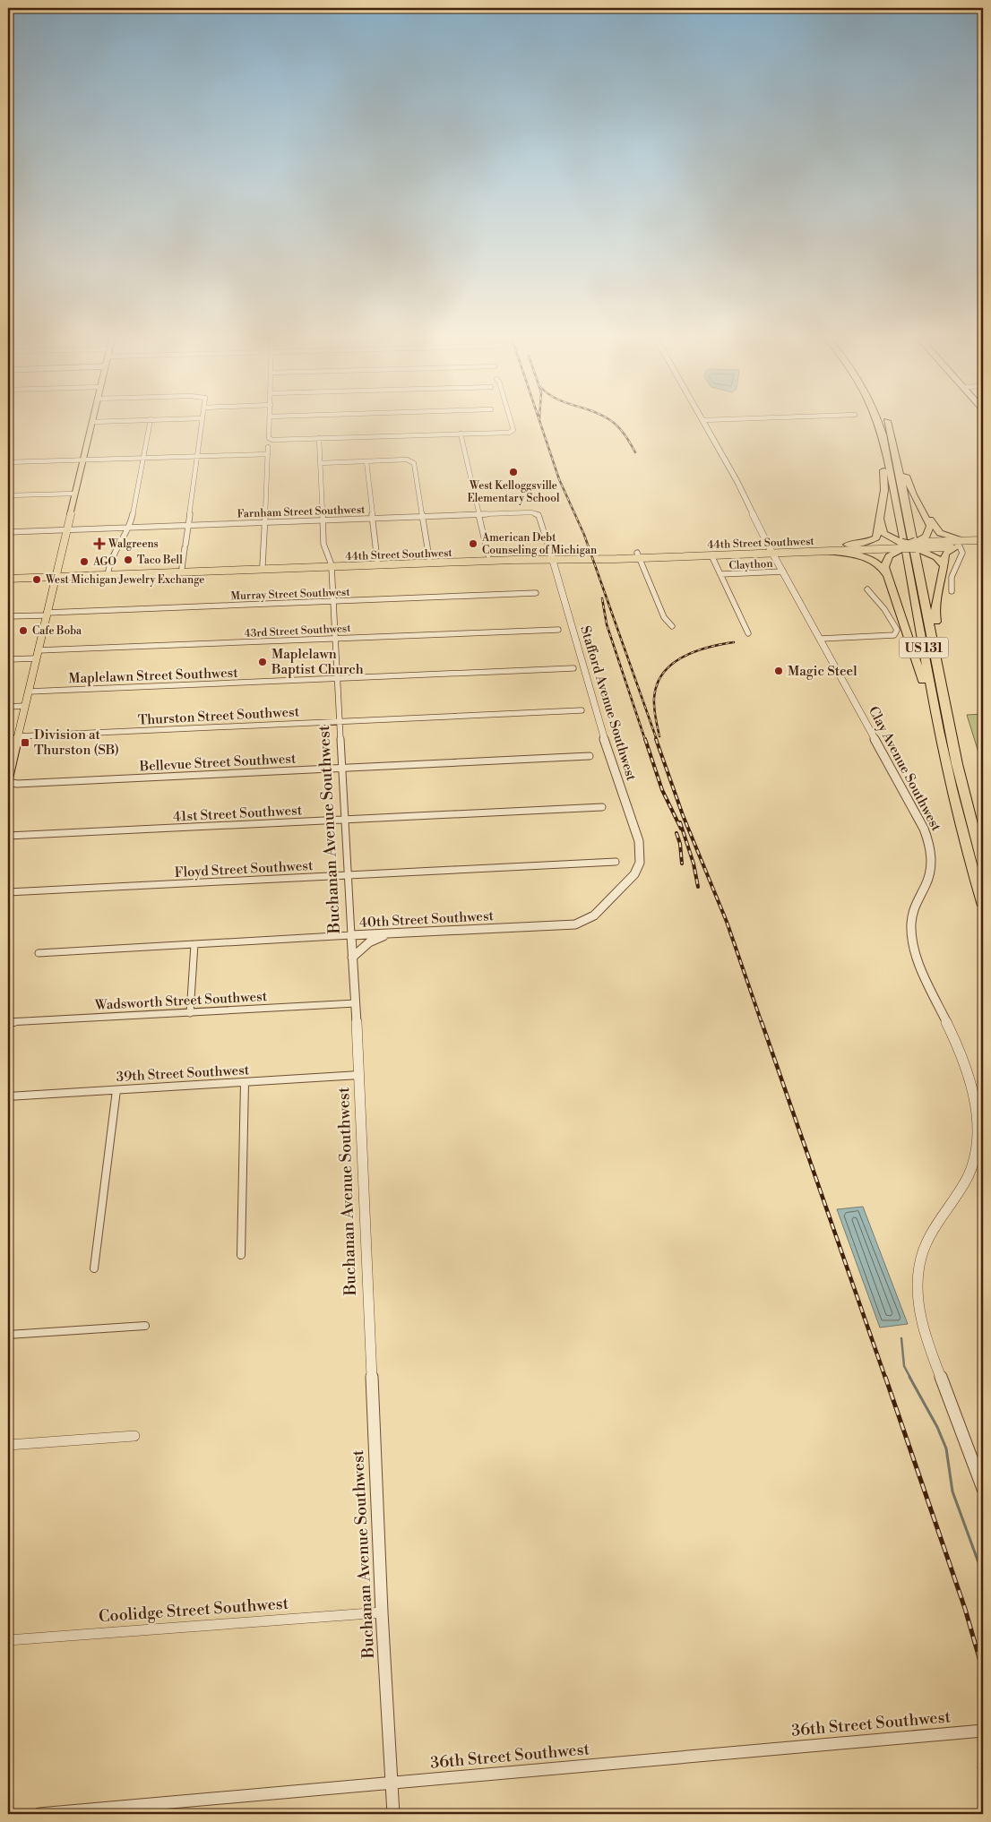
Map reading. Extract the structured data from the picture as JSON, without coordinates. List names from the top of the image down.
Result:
{
  "streets": {
    "highway": ["US 131"],
    "main road": ["44th Street Southwest"],
    "street": [
      "Farnham Street Southwest",
      "Claython",
      "Murray Street Southwest",
      "43rd Street Southwest",
      "Maplelawn Street Southwest",
      "Stafford Avenue Southwest",
      "Thurston Street Southwest",
      "Bellevue Street Southwest",
      "Clay Avenue Southwest",
      "41st Street Southwest",
      "Buchanan Avenue Southwest",
      "Floyd Street Southwest",
      "40th Street Southwest",
      "Wadsworth Street Southwest",
      "39th Street Southwest",
      "Coolidge Street Southwest",
      "36th Street Southwest"
    ]
  },
  "crossings": [
    ["Farnham Street Southwest", "Stafford Avenue Southwest"],
    ["Farnham Street Southwest", "Buchanan Avenue Southwest"],
    ["44th Street Southwest", "Stafford Avenue Southwest"],
    ["44th Street Southwest", "Clay Avenue Southwest"],
    ["44th Street Southwest", "Buchanan Avenue Southwest"],
    ["Claython", "Clay Avenue Southwest"],
    ["Murray Street Southwest", "Buchanan Avenue Southwest"],
    ["43rd Street Southwest", "Buchanan Avenue Southwest"],
    ["Maplelawn Street Southwest", "Buchanan Avenue Southwest"],
    ["Stafford Avenue Southwest", "40th Street Southwest"],
    ["Thurston Street Southwest", "Buchanan Avenue Southwest"],
    ["Bellevue Street Southwest", "Buchanan Avenue Southwest"],
    ["41st Street Southwest", "Buchanan Avenue Southwest"],
    ["Buchanan Avenue Southwest", "Floyd Street Southwest"],
    ["Buchanan Avenue Southwest", "40th Street Southwest"],
    ["Buchanan Avenue Southwest", "Wadsworth Street Southwest"],
    ["Buchanan Avenue Southwest", "39th Street Southwest"],
    ["Buchanan Avenue Southwest", "Coolidge Street Southwest"],
    ["Buchanan Avenue Southwest", "36th Street Southwest"]
  ],
  "places": {
    "other": [
      "West Kelloggsville Elementary School",
      "American Debt Counseling of Michigan",
      "Taco Bell",
      "AGO",
      "West Michigan Jewelry Exchange",
      "Cafe Boba",
      "Maplelawn Baptist Church",
      "Magic Steel"
    ],
    "health": ["Walgreens"],
    "transit": ["Division at Thurston (SB)"]
  }
}
